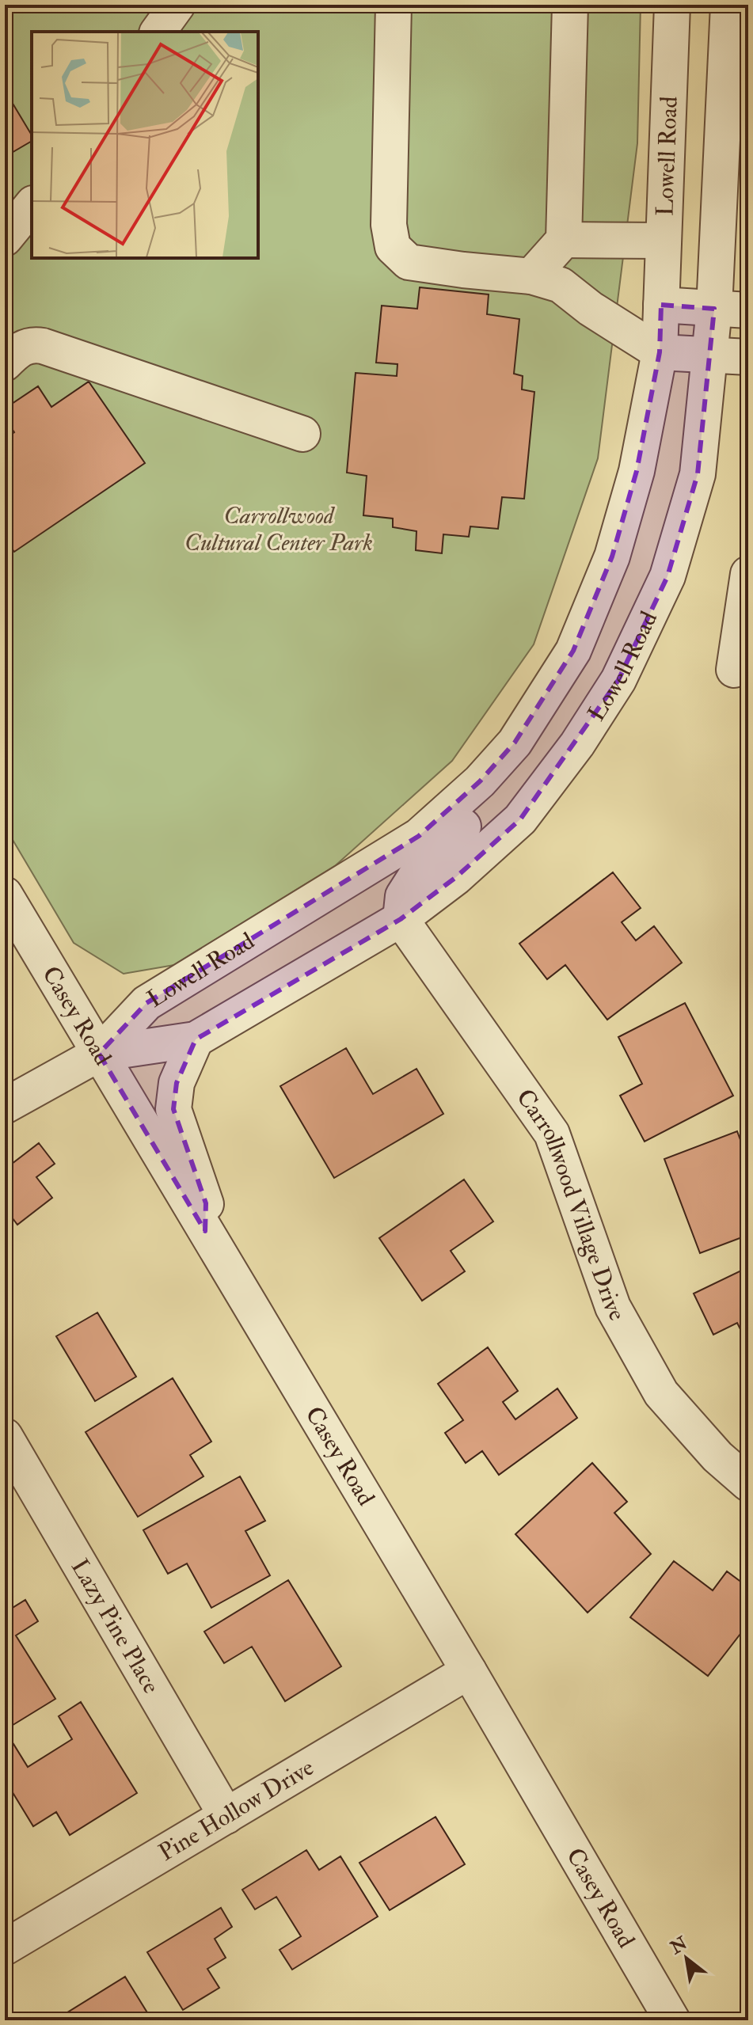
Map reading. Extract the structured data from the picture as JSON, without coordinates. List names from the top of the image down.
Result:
{
  "streets": {
    "street": [
      "Lowell Road",
      "Casey Road",
      "Carrollwood Village Drive",
      "Lazy Pine Place",
      "Pine Hollow Drive"
    ]
  },
  "crossings": [
    ["Lowell Road", "Casey Road"],
    ["Lowell Road", "Carrollwood Village Drive"],
    ["Casey Road", "Pine Hollow Drive"],
    ["Lazy Pine Place", "Pine Hollow Drive"]
  ],
  "parks": ["Carrollwood Cultural Center Park"],
  "north": "top left"
}
